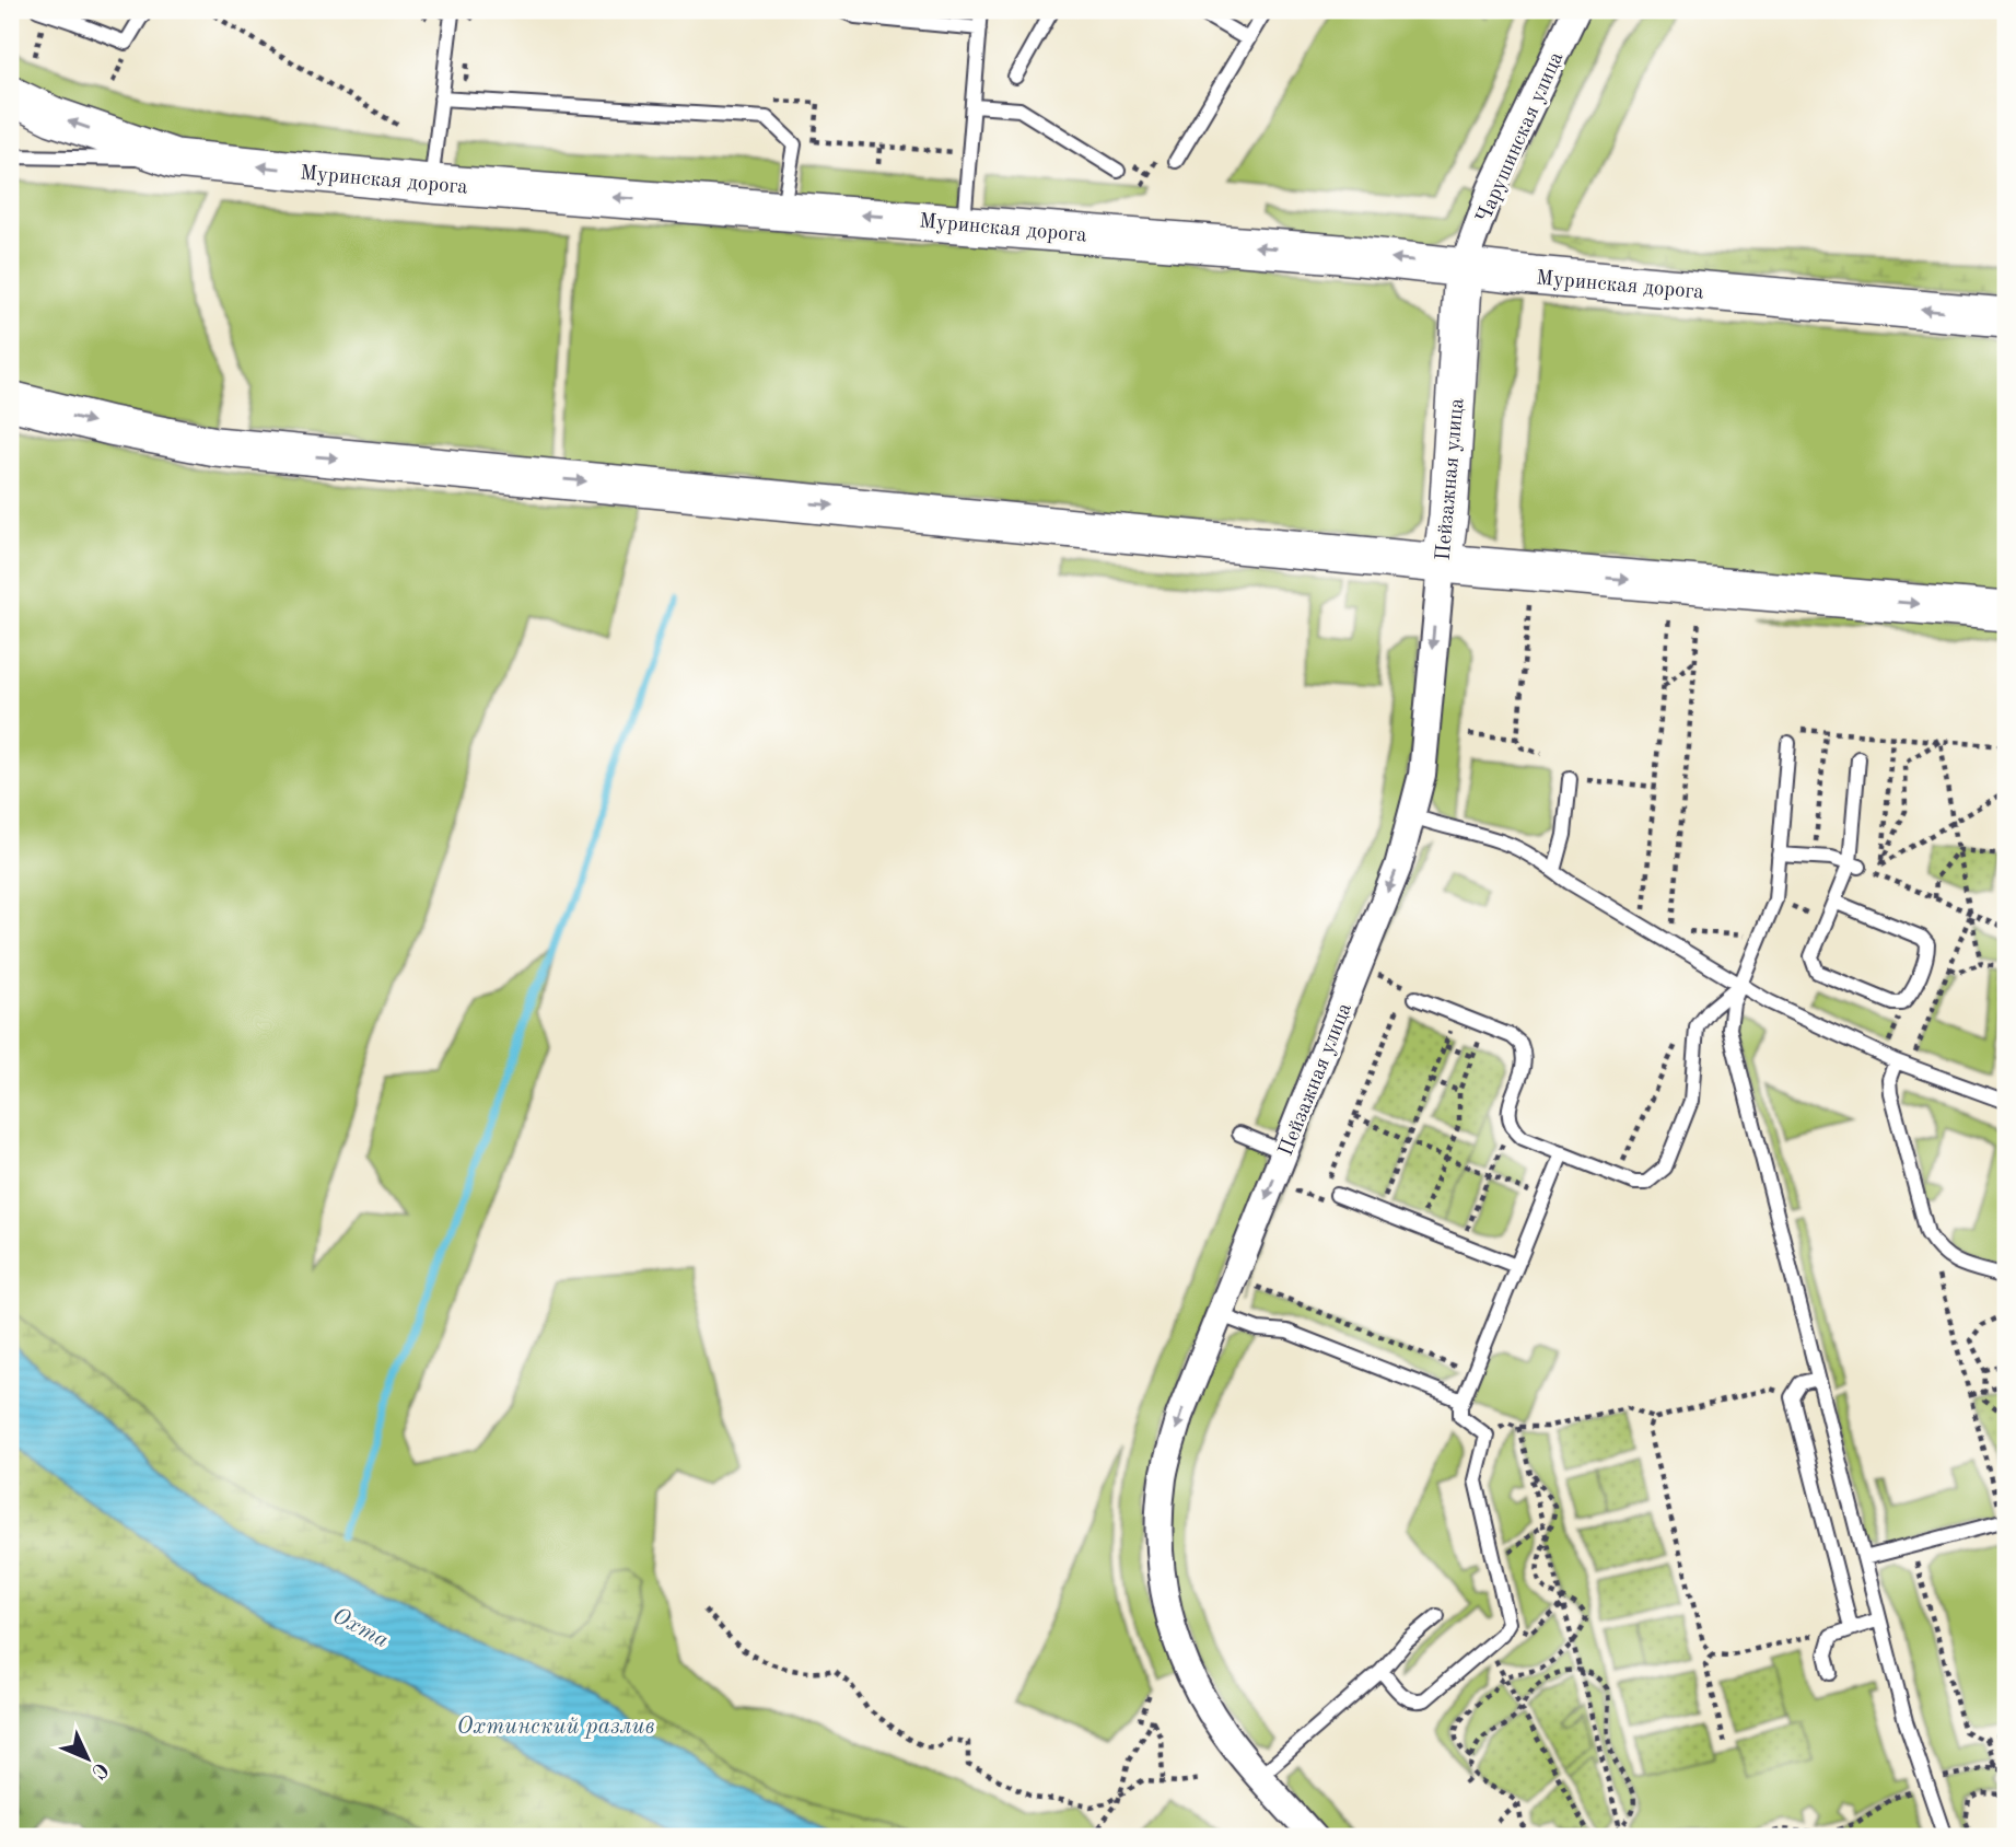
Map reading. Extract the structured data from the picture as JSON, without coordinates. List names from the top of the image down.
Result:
{
  "streets": {
    "street": ["Чарушинская улица", "Муринская дорога", "Пейзажная улица"]
  },
  "crossings": [
    ["Чарушинская улица", "Муринская дорога"],
    ["Чарушинская улица", "Пейзажная улица"],
    ["Муринская дорога", "Пейзажная улица"]
  ],
  "one_way": ["Пейзажная улица"],
  "water": ["Охта", "Охтинский разлив"],
  "north": "bottom right"
}
